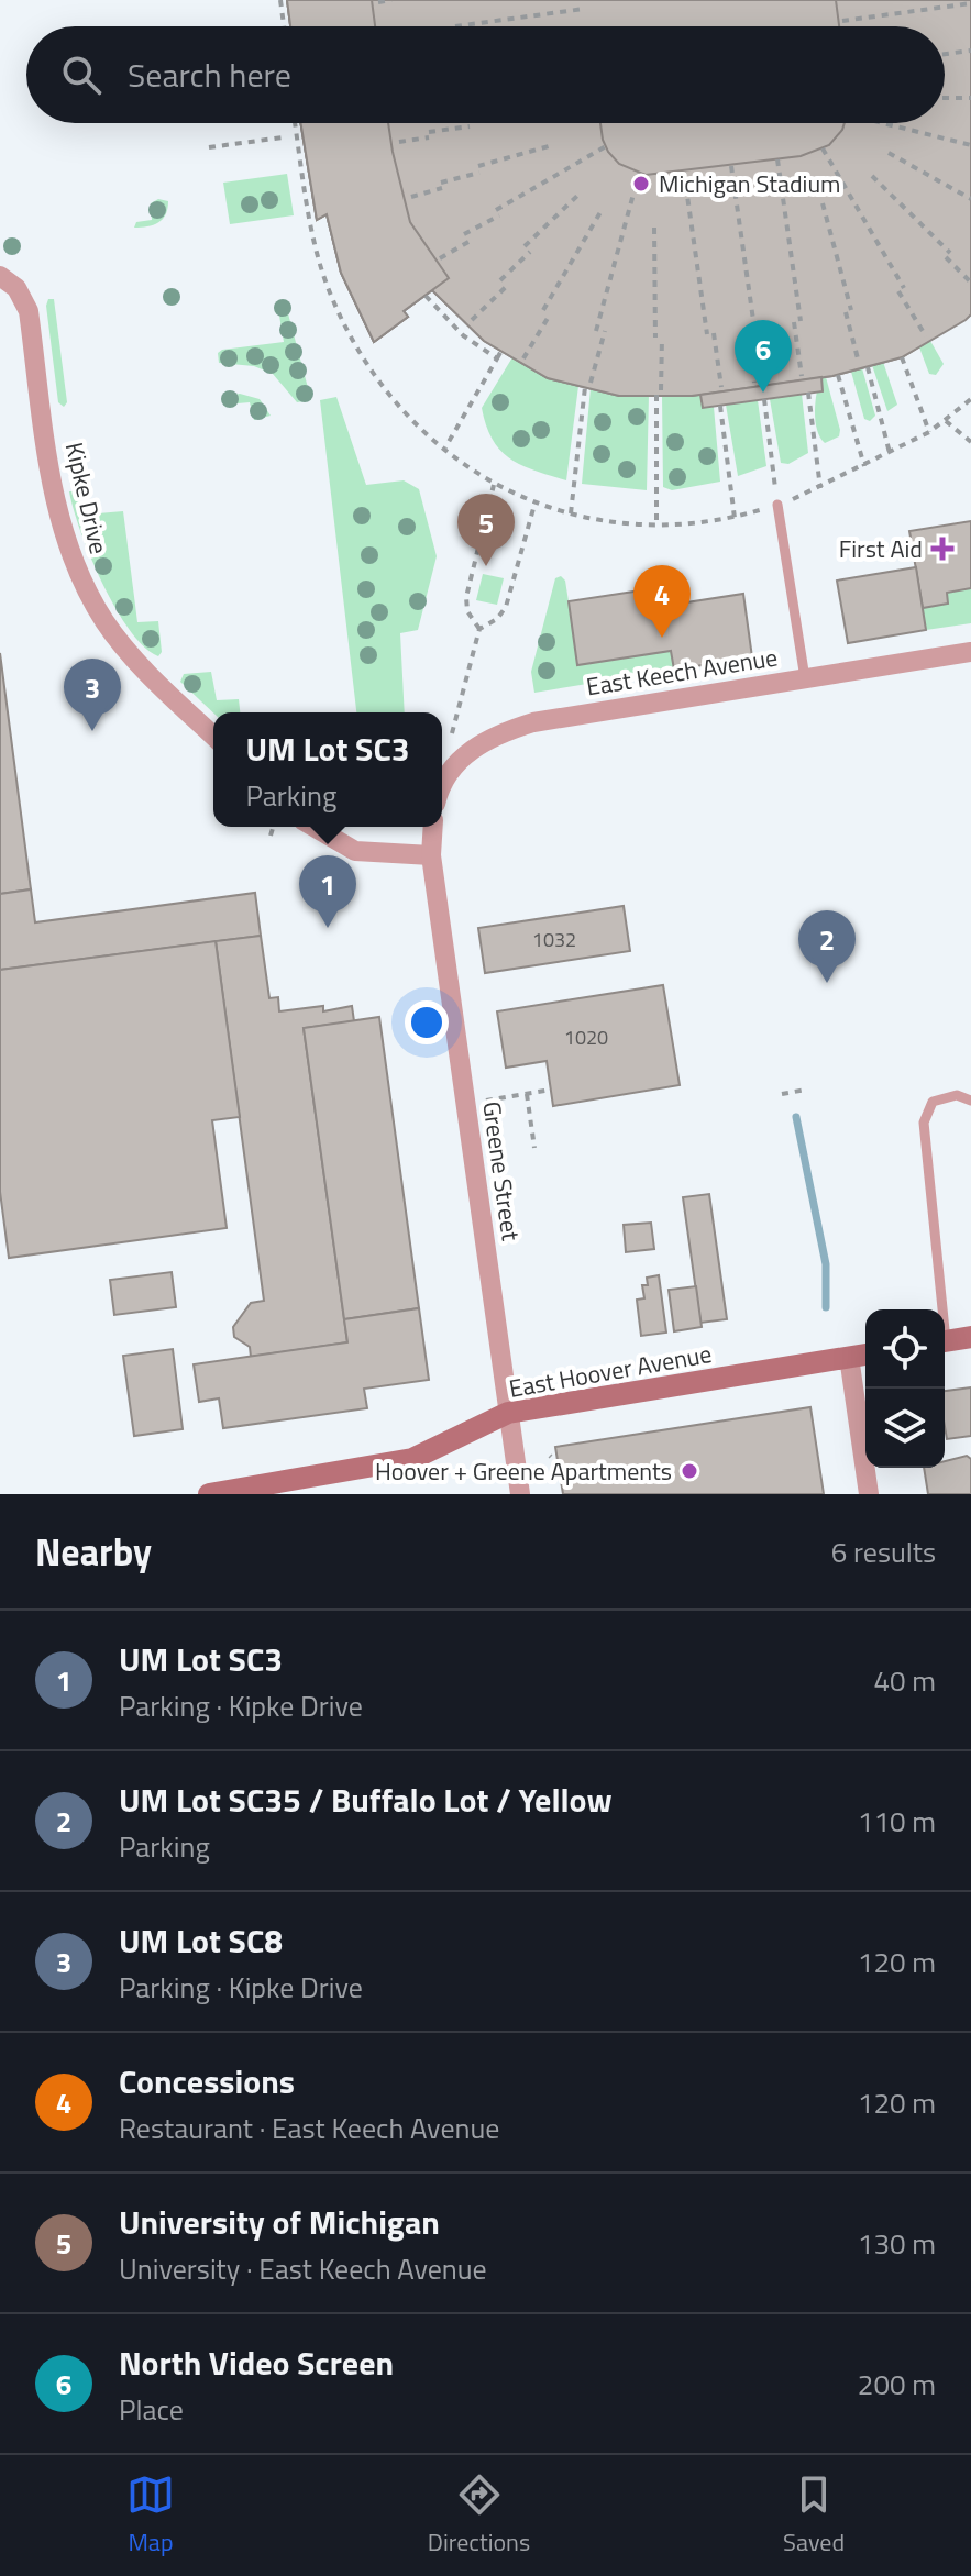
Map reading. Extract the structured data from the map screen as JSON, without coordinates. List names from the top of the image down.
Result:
{
  "streets": {
    "street": [
      "Kipke Drive",
      "East Keech Avenue",
      "Greene Street",
      "East Hoover Avenue"
    ]
  },
  "crossings": [
    ["Greene Street", "East Hoover Avenue"]
  ],
  "places": {
    "other": ["Michigan Stadium", "Hoover + Greene Apartments"],
    "health": ["First Aid"]
  },
  "house_numbers": ["1032", "1020"],
  "page": {
    "search": "Search here",
    "pins": [
      "6",
      "5",
      "4",
      "3",
      "1",
      "2"
    ],
    "popup": ["UM Lot SC3", "Parking"],
    "heading": ["Nearby", "6 results"],
    "list": [
      {
        "mark": "1",
        "name": "UM Lot SC3",
        "note": "Parking · Kipke Drive",
        "value": "40 m"
      },
      {
        "mark": "2",
        "name": "UM Lot SC35 / Buffalo Lot / Yellow",
        "note": "Parking",
        "value": "110 m"
      },
      {
        "mark": "3",
        "name": "UM Lot SC8",
        "note": "Parking · Kipke Drive",
        "value": "120 m"
      },
      {
        "mark": "4",
        "name": "Concessions",
        "note": "Restaurant · East Keech Avenue",
        "value": "120 m"
      },
      {
        "mark": "5",
        "name": "University of Michigan",
        "note": "University · East Keech Avenue",
        "value": "130 m"
      },
      {
        "mark": "6",
        "name": "North Video Screen",
        "note": "Place",
        "value": "200 m"
      }
    ],
    "nav": ["Map", "Directions", "Saved"]
  }
}
